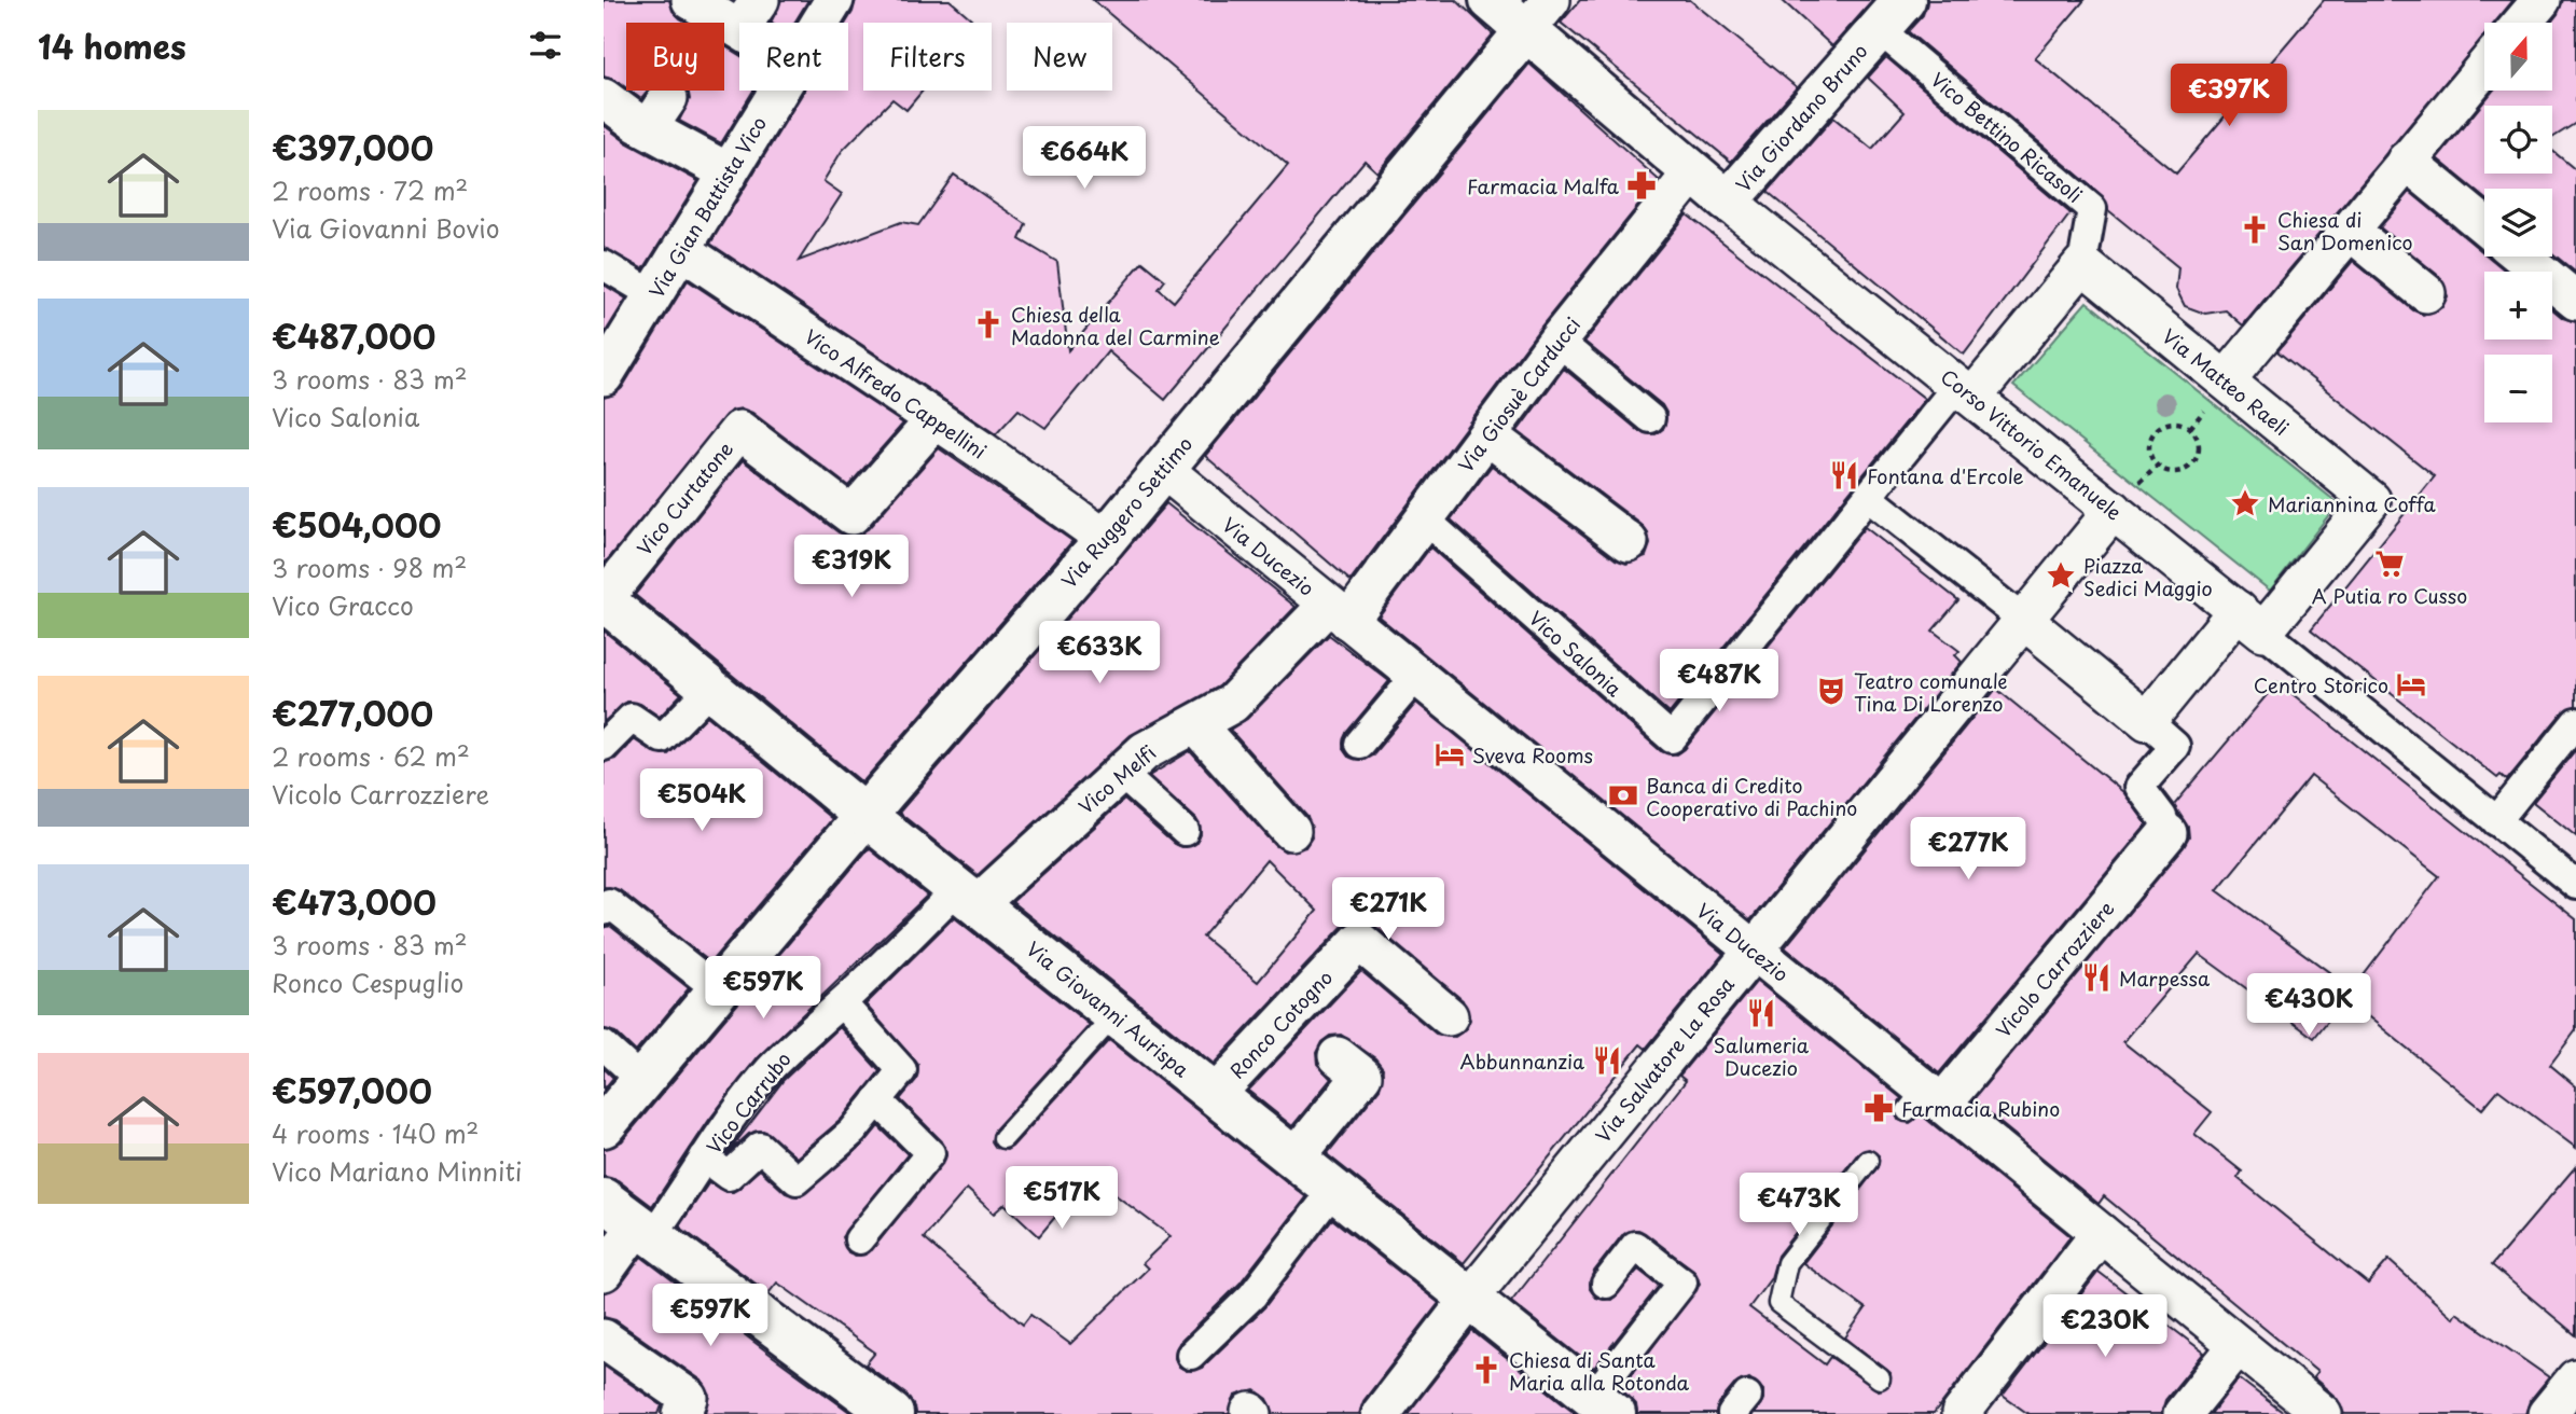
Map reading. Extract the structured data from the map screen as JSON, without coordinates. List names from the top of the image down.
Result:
{
  "streets": {
    "street": [
      "Via Giordano Bruno",
      "Vico Bettino Ricasoli",
      "Via Gian Battista Vico",
      "Via Matteo Raeli",
      "Vico Alfredo Cappellini",
      "Via Giosuè Carducci",
      "Corso Vittorio Emanuele",
      "Vico Curtatone",
      "Via Ruggero Settimo",
      "Via Ducezio",
      "Vico Salonia",
      "Vico Melfi",
      "Vicolo Carrozziere",
      "Via Giovanni Aurispa",
      "Ronco Cotogno",
      "Via Salvatore La Rosa",
      "Vico Carrubo"
    ]
  },
  "crossings": [
    ["Via Giordano Bruno", "Vico Bettino Ricasoli"],
    ["Via Giordano Bruno", "Corso Vittorio Emanuele"],
    ["Vico Bettino Ricasoli", "Via Matteo Raeli"],
    ["Via Gian Battista Vico", "Vico Alfredo Cappellini"],
    ["Via Matteo Raeli", "Corso Vittorio Emanuele"],
    ["Vico Alfredo Cappellini", "Vico Curtatone"],
    ["Vico Alfredo Cappellini", "Via Ruggero Settimo"],
    ["Via Giosuè Carducci", "Corso Vittorio Emanuele"],
    ["Via Giosuè Carducci", "Via Ducezio"],
    ["Via Giosuè Carducci", "Vico Salonia"],
    ["Via Giosuè Carducci", "Vico Melfi"],
    ["Corso Vittorio Emanuele", "Via Ruggero Settimo"],
    ["Corso Vittorio Emanuele", "Via Salvatore La Rosa"],
    ["Vico Curtatone", "Via Giovanni Aurispa"],
    ["Via Ruggero Settimo", "Via Ducezio"],
    ["Via Ruggero Settimo", "Via Giovanni Aurispa"],
    ["Via Ducezio", "Vico Melfi"],
    ["Via Ducezio", "Vicolo Carrozziere"],
    ["Via Ducezio", "Via Salvatore La Rosa"],
    ["Vico Melfi", "Via Giovanni Aurispa"],
    ["Vico Melfi", "Vico Carrubo"],
    ["Via Giovanni Aurispa", "Ronco Cotogno"],
    ["Via Giovanni Aurispa", "Via Salvatore La Rosa"],
    ["Via Giovanni Aurispa", "Vico Carrubo"]
  ],
  "places": {
    "pharmacy": ["Farmacia Malfa", "Farmacia Rubino"],
    "church": ["Chiesa di San Domenico", "Chiesa della Madonna del Carmine", "Chiesa di Santa Maria alla Rotonda"],
    "restaurant": [
      "Fontana d'Ercole",
      "Marpessa",
      "Salumeria Ducezio",
      "Abbunnanzia"
    ],
    "place": ["Mariannina Coffa", "Piazza Sedici Maggio"],
    "supermarket": ["A Putia ro Cusso"],
    "hotel": ["Centro Storico", "Sveva Rooms"],
    "theatre": ["Teatro comunale Tina Di Lorenzo"],
    "bank": ["Banca di Credito Cooperativo di Pachino"]
  },
  "north": "top",
  "page": {
    "heading": "14 homes",
    "map_buttons": ["+", "−"],
    "chip": [
      "Buy",
      "Rent",
      "Filters",
      "New"
    ],
    "price": [
      "€397K",
      "€664K",
      "€319K",
      "€633K",
      "€487K",
      "€504K",
      "€277K",
      "€271K",
      "€597K",
      "€430K",
      "€517K",
      "€473K",
      "€597K",
      "€230K"
    ],
    "list": [
      {
        "name": "€397,000",
        "note": "2 rooms · 72 m² · Via Giovanni Bovio"
      },
      {
        "name": "€487,000",
        "note": "3 rooms · 83 m² · Vico Salonia"
      },
      {
        "name": "€504,000",
        "note": "3 rooms · 98 m² · Vico Gracco"
      },
      {
        "name": "€277,000",
        "note": "2 rooms · 62 m² · Vicolo Carrozziere"
      },
      {
        "name": "€473,000",
        "note": "3 rooms · 83 m² · Ronco Cespuglio"
      },
      {
        "name": "€597,000",
        "note": "4 rooms · 140 m² · Vico Mariano Minniti"
      }
    ]
  }
}
